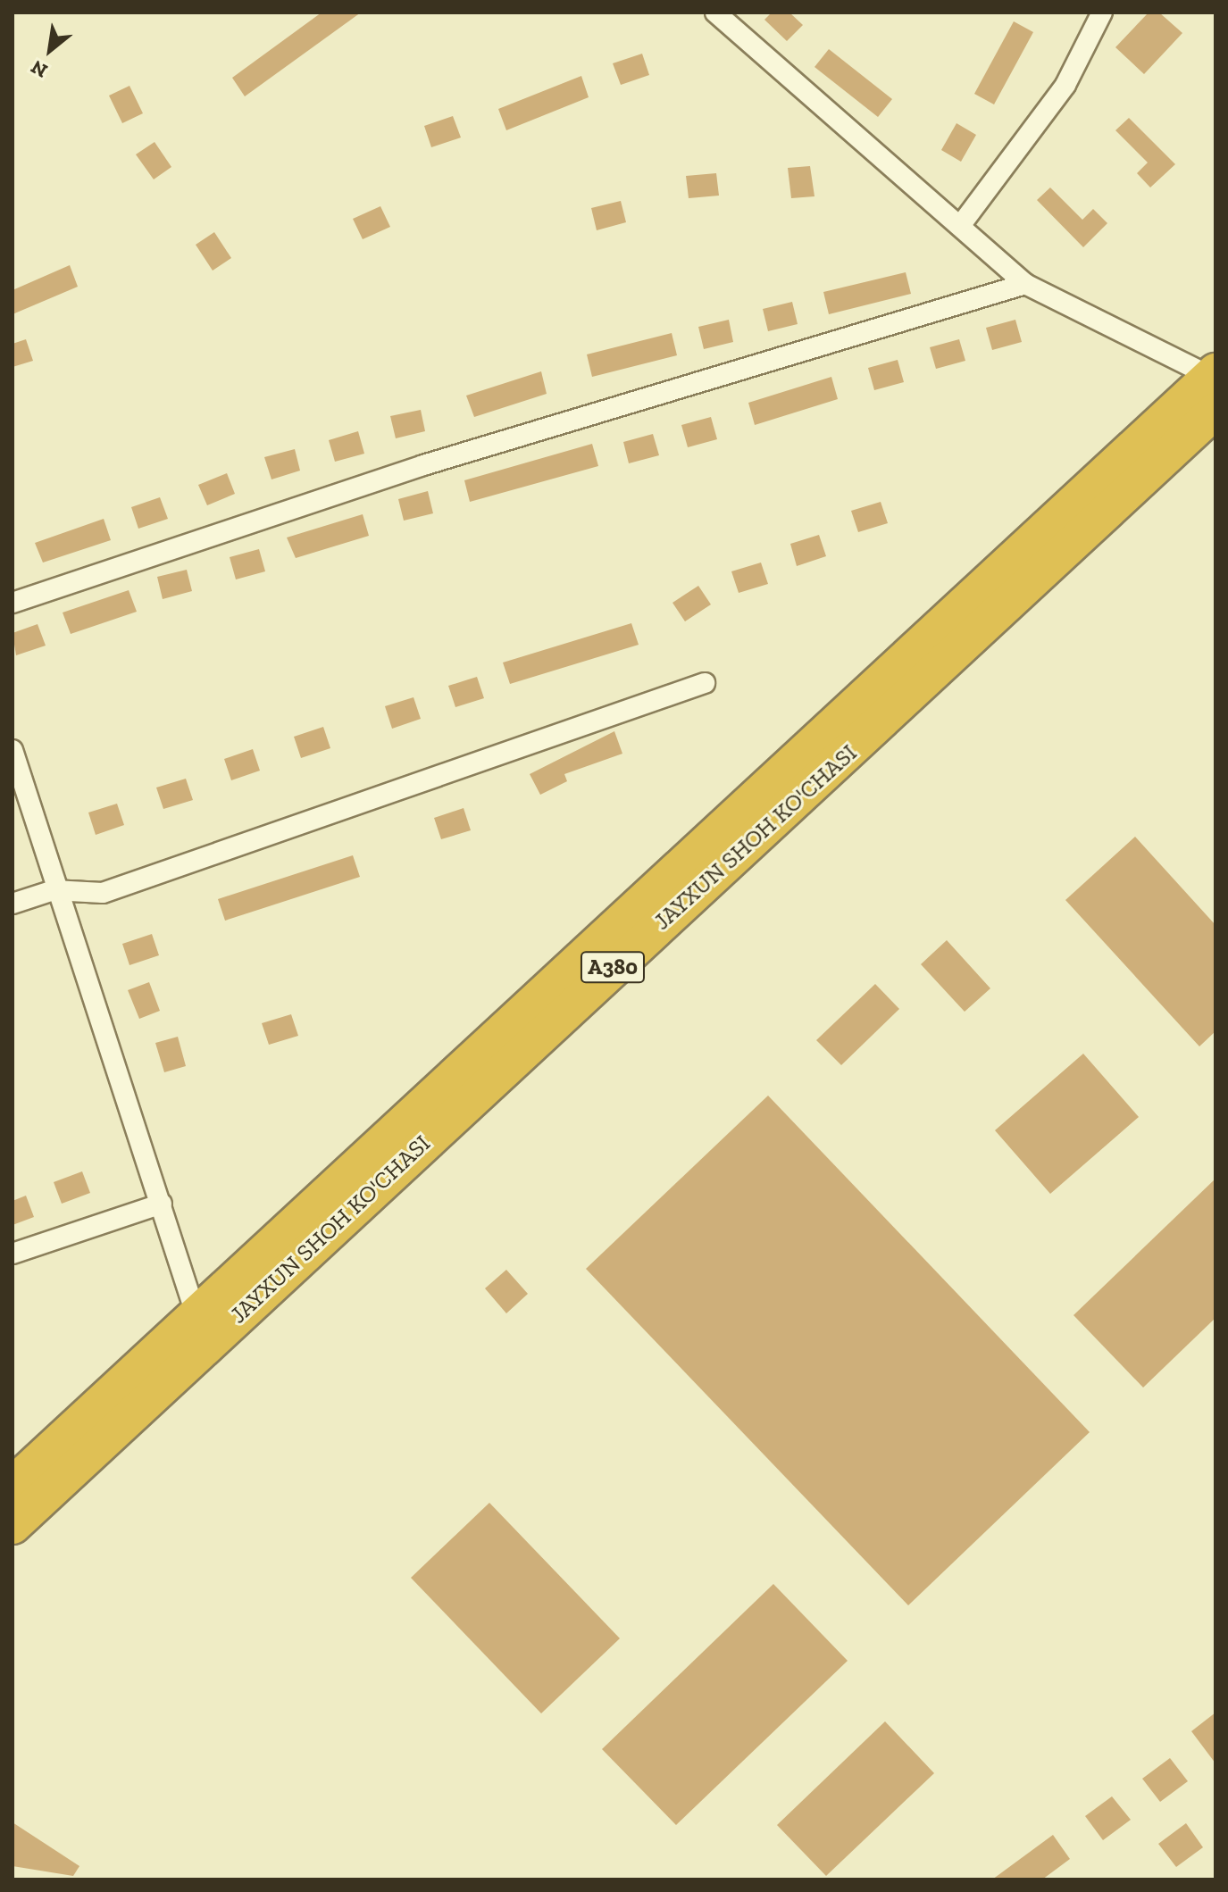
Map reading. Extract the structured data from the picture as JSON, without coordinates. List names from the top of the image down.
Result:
{
  "streets": {
    "highway": ["JAYXUN SHOH KO'CHASI", "A380"]
  },
  "north": "bottom left"
}
